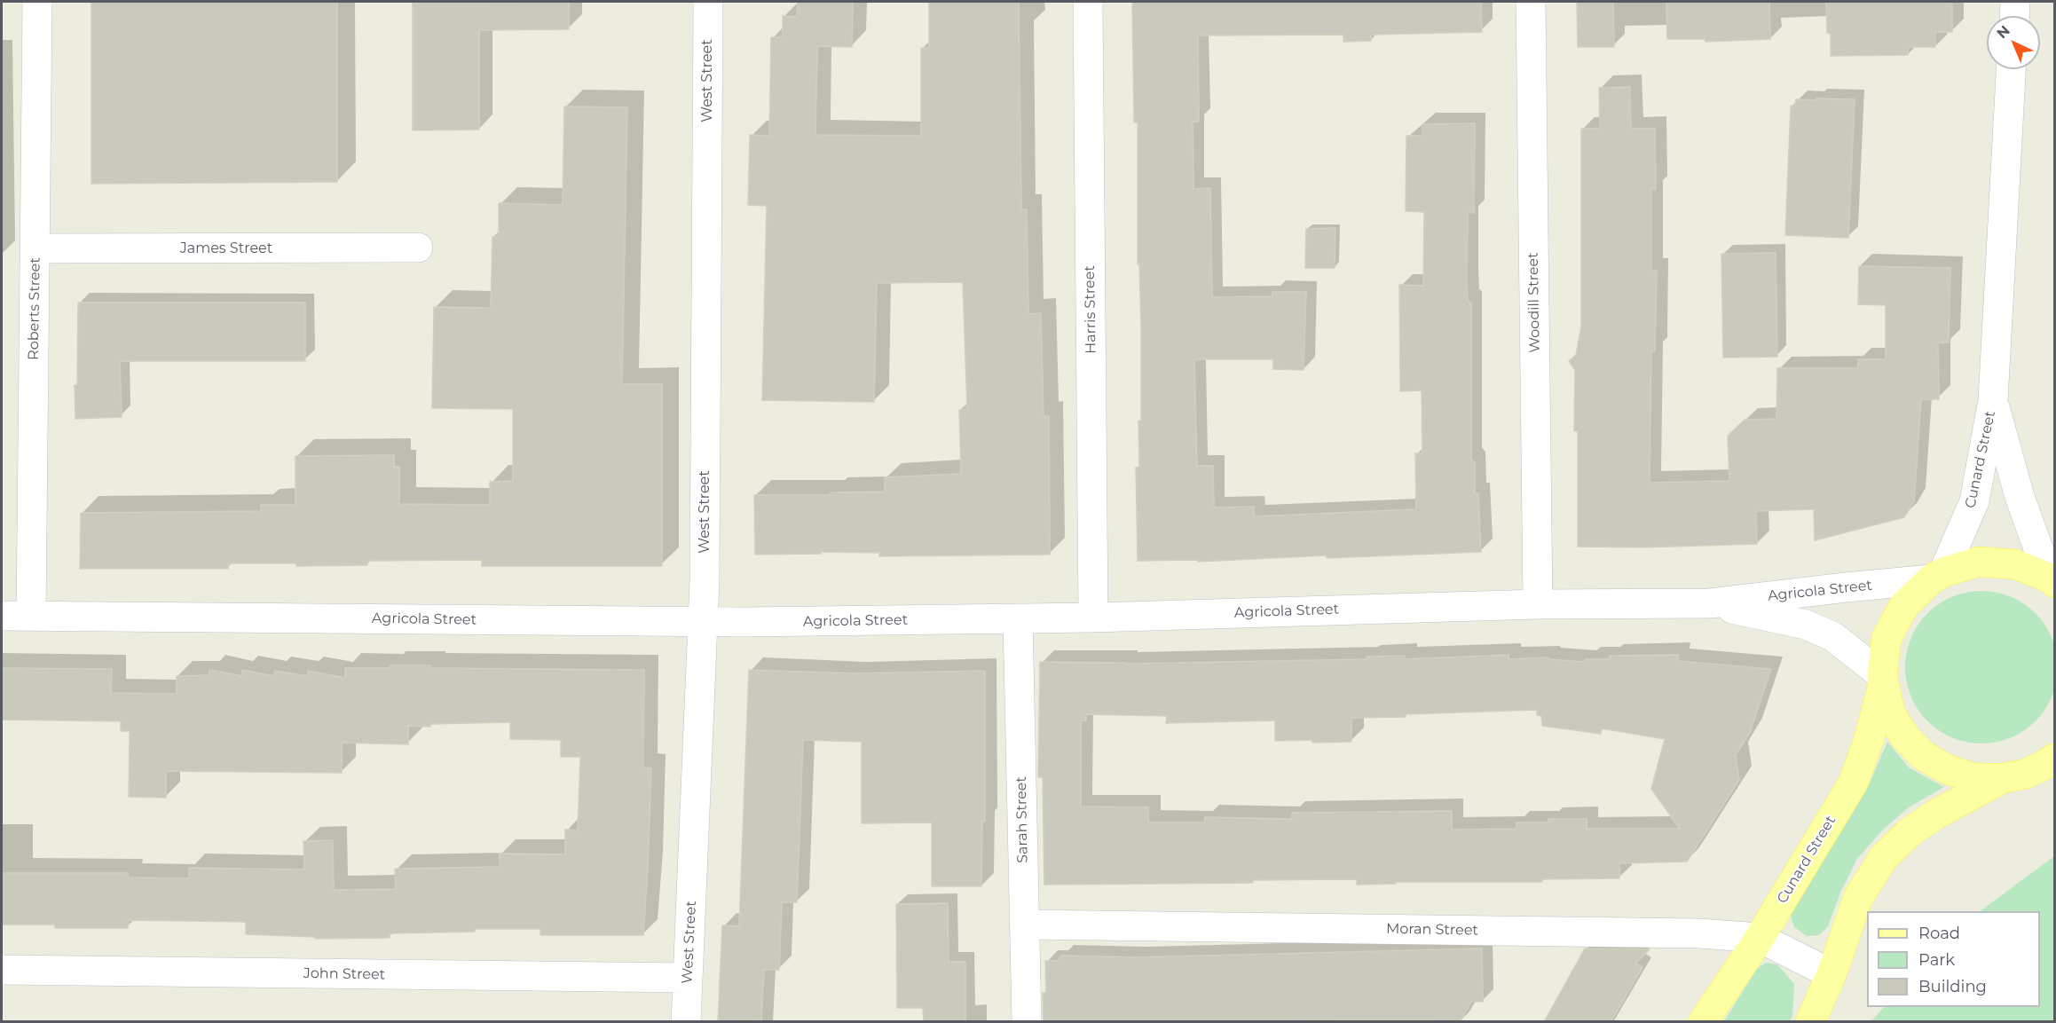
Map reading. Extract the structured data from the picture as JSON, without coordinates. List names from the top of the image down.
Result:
{
  "streets": {
    "main road": ["Cunard Street"],
    "street": [
      "West Street",
      "James Street",
      "Woodill Street",
      "Roberts Street",
      "Harris Street",
      "Agricola Street",
      "Sarah Street",
      "Moran Street",
      "John Street"
    ]
  },
  "crossings": [
    ["West Street", "Agricola Street"],
    ["West Street", "John Street"],
    ["James Street", "Roberts Street"],
    ["Woodill Street", "Agricola Street"],
    ["Roberts Street", "Agricola Street"],
    ["Harris Street", "Agricola Street"],
    ["Cunard Street", "Agricola Street"],
    ["Cunard Street", "Moran Street"],
    ["Agricola Street", "Sarah Street"],
    ["Sarah Street", "Moran Street"]
  ],
  "legend": ["Road", "Park", "Building"],
  "north": "top left"
}
